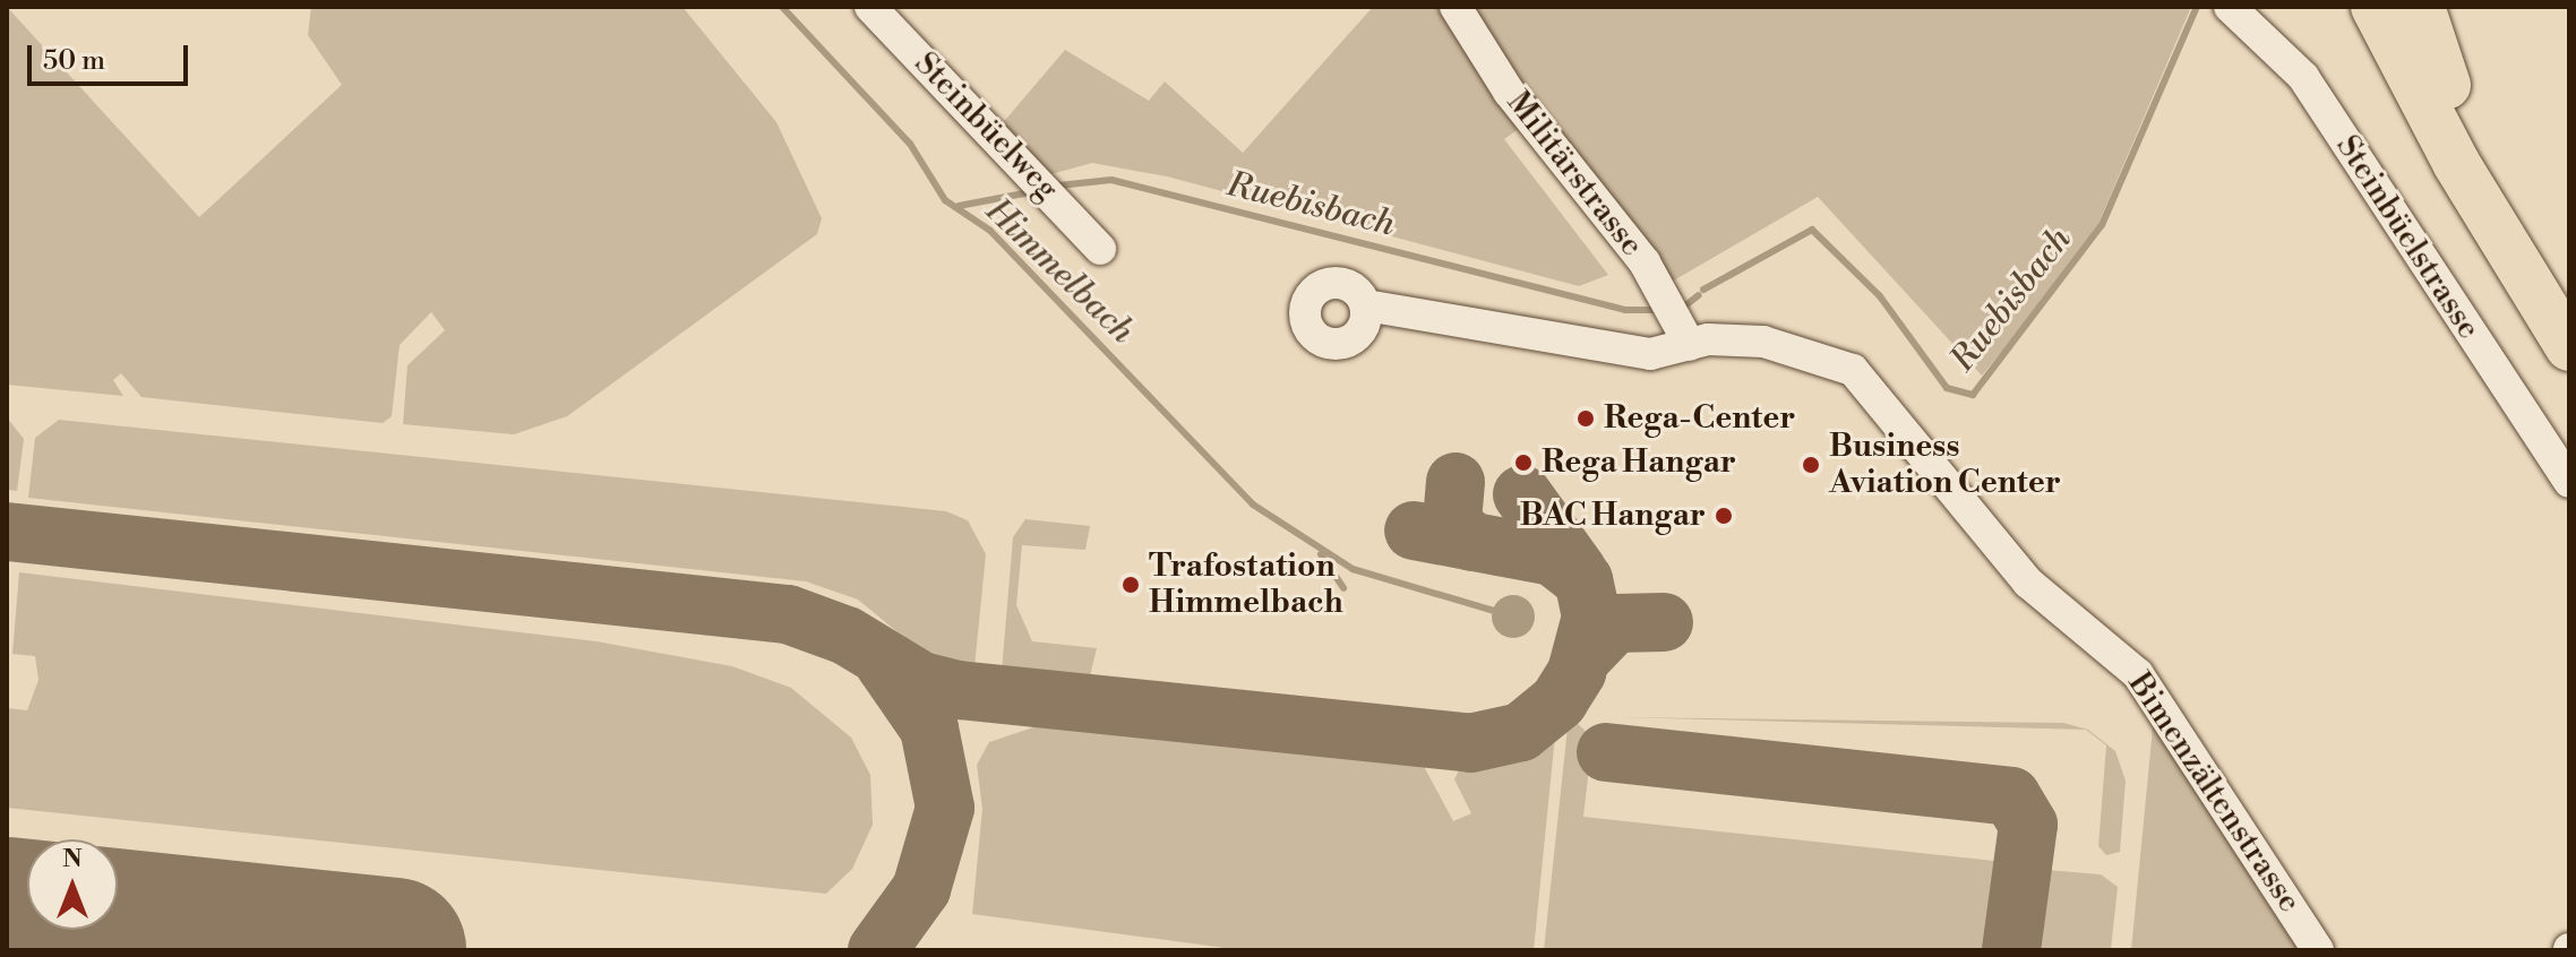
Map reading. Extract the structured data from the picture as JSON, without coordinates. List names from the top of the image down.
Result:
{
  "streets": {
    "street": [
      "Steinbüelweg",
      "Militärstrasse",
      "Steinbüelstrasse",
      "Bimenzältenstrasse"
    ]
  },
  "crossings": [
    ["Militärstrasse", "Bimenzältenstrasse"]
  ],
  "water": ["Ruebisbach", "Himmelbach"],
  "places": [
    "Rega-Center",
    "Rega Hangar",
    "Business Aviation Center",
    "BAC Hangar",
    "Trafostation Himmelbach"
  ],
  "scale_bar": "50 m",
  "north": "top"
}
